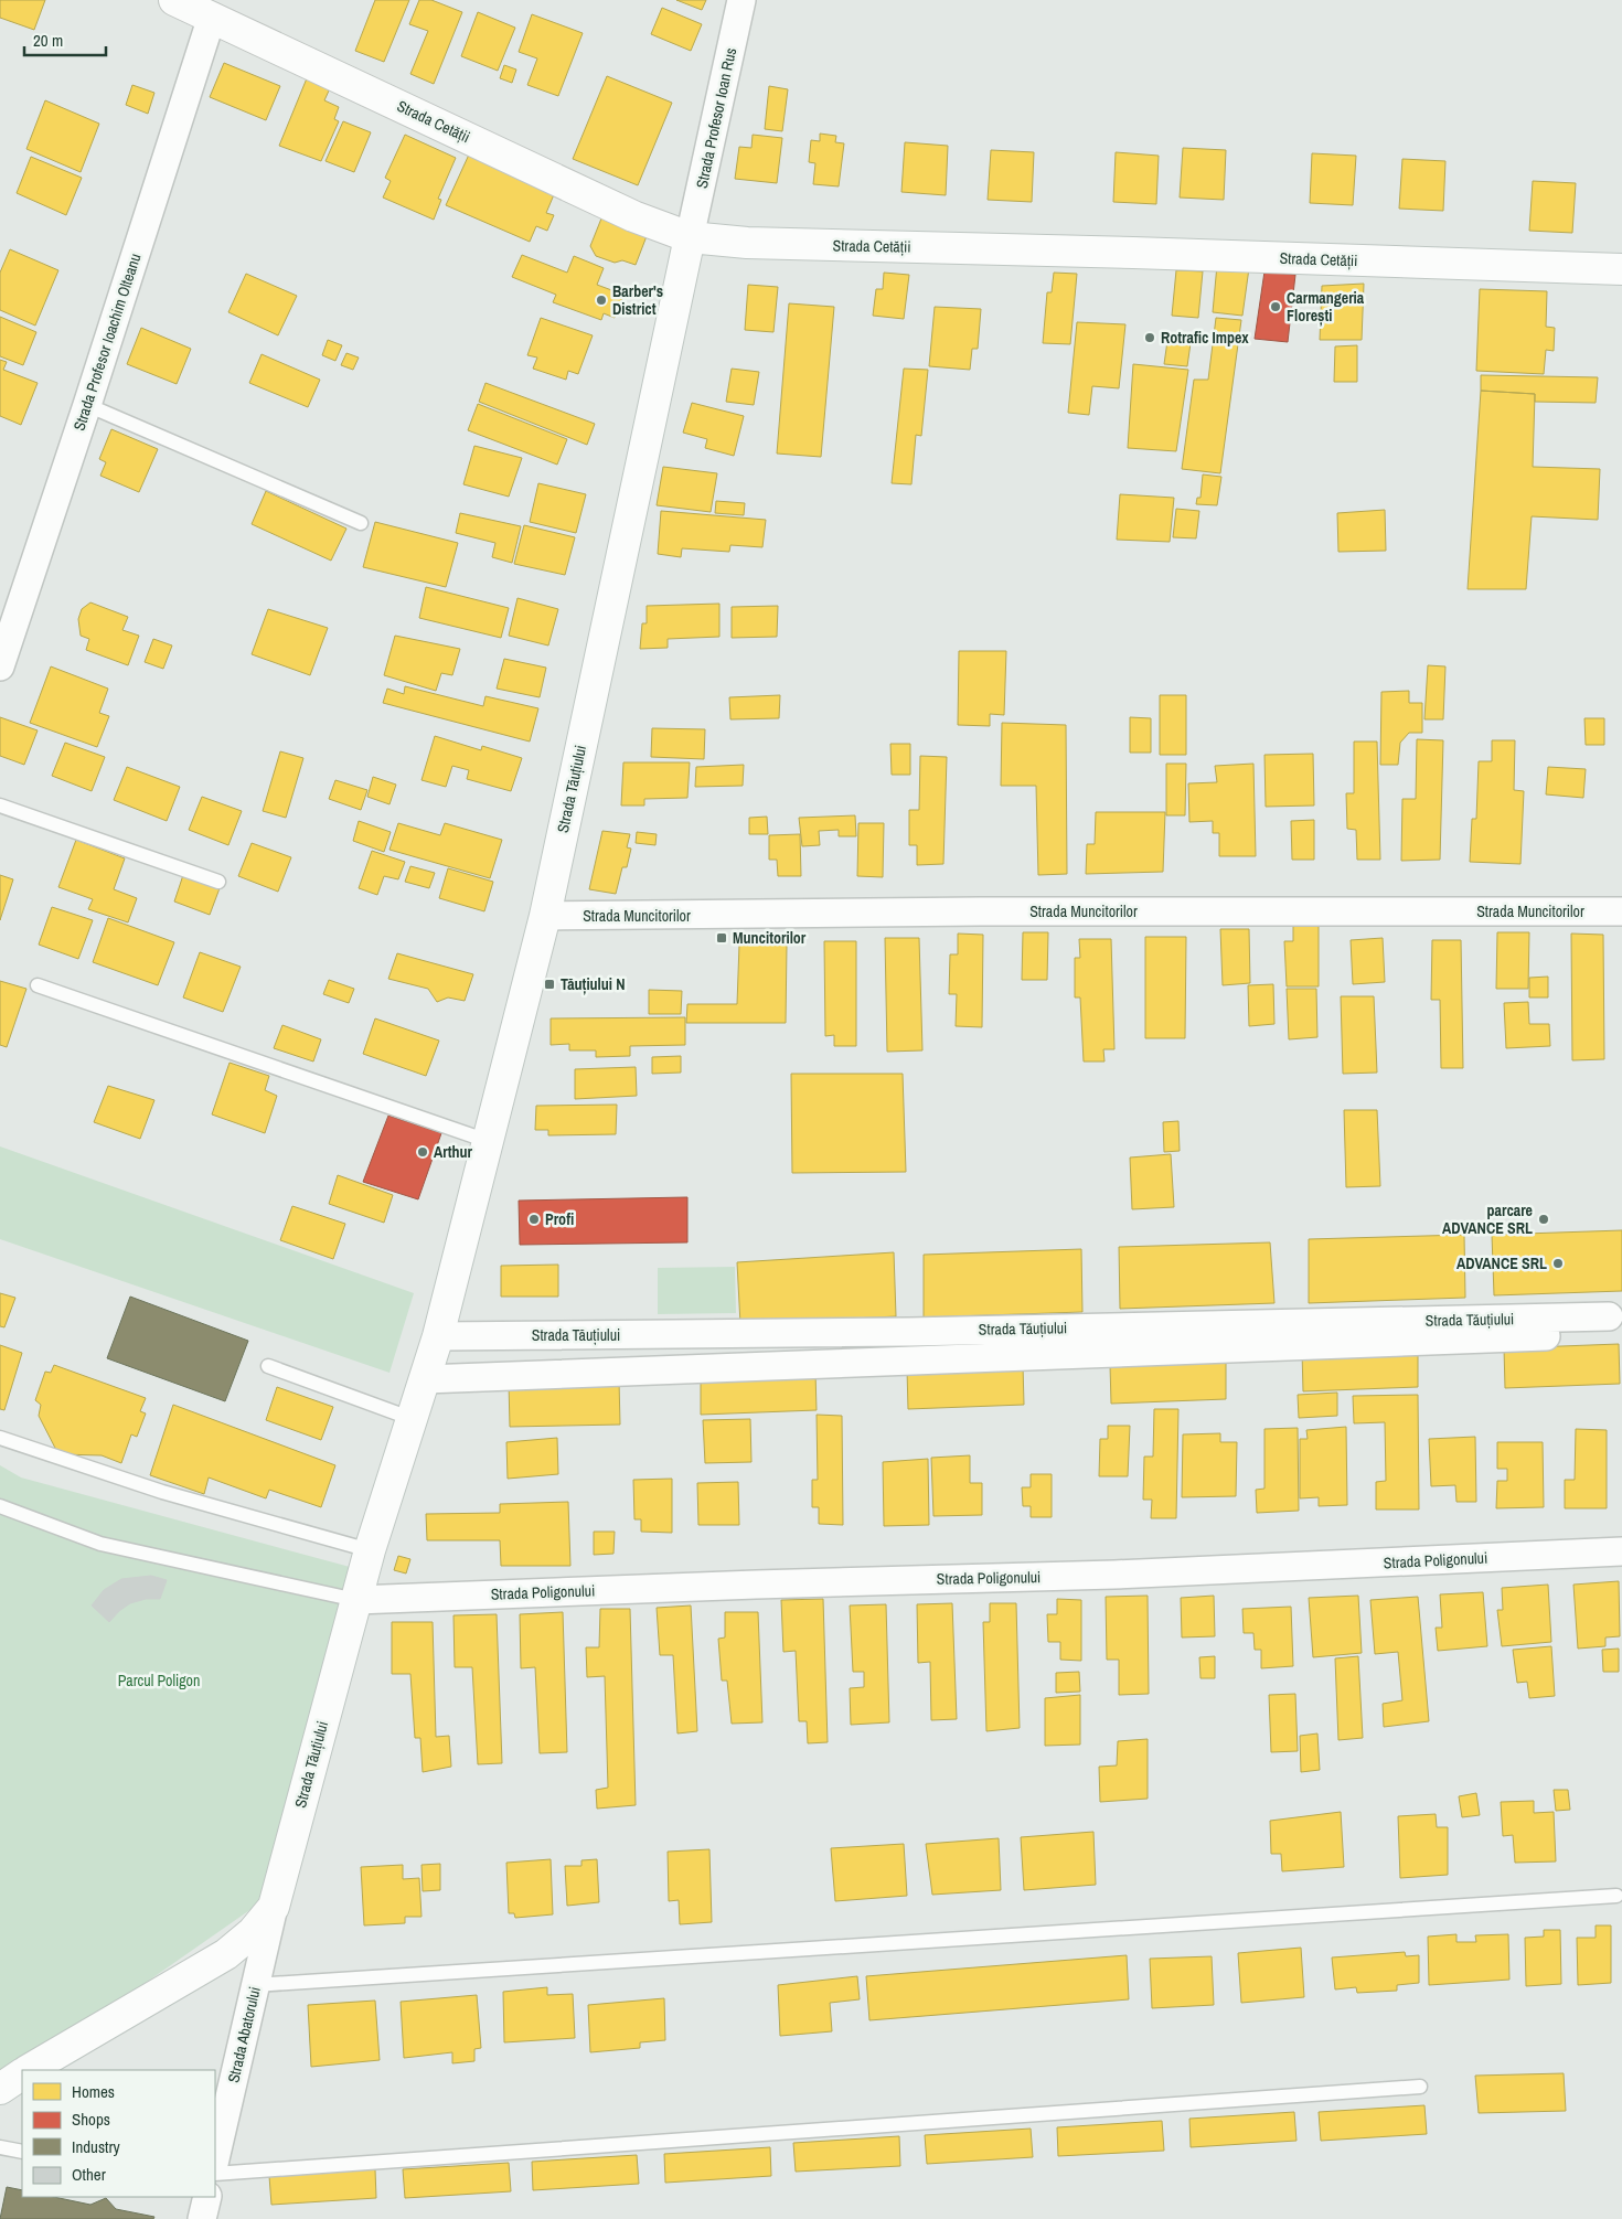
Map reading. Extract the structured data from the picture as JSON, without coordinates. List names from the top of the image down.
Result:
{
  "streets": {
    "main road": ["Strada Cetății", "Strada Tăuțiului"],
    "street": [
      "Strada Profesor Ioan Rus",
      "Strada Profesor Ioachim Olteanu",
      "Strada Muncitorilor",
      "Strada Poligonului",
      "Strada Abatorului"
    ]
  },
  "crossings": [
    ["Strada Profesor Ioan Rus", "Strada Cetății"],
    ["Strada Profesor Ioan Rus", "Strada Tăuțiului"],
    ["Strada Cetății", "Strada Profesor Ioachim Olteanu"],
    ["Strada Cetății", "Strada Tăuțiului"],
    ["Strada Tăuțiului", "Strada Muncitorilor"],
    ["Strada Tăuțiului", "Strada Poligonului"],
    ["Strada Tăuțiului", "Strada Abatorului"]
  ],
  "parks": ["Parcul Poligon"],
  "places": {
    "other": [
      "Barber's District",
      "Carmangeria Florești",
      "Rotrafic Impex",
      "Arthur",
      "Profi",
      "parcare ADVANCE SRL",
      "ADVANCE SRL"
    ],
    "transit": ["Muncitorilor", "Tăuțiului N"]
  },
  "legend": [
    "Homes",
    "Shops",
    "Industry",
    "Other"
  ],
  "scale_bar": "20 m"
}
